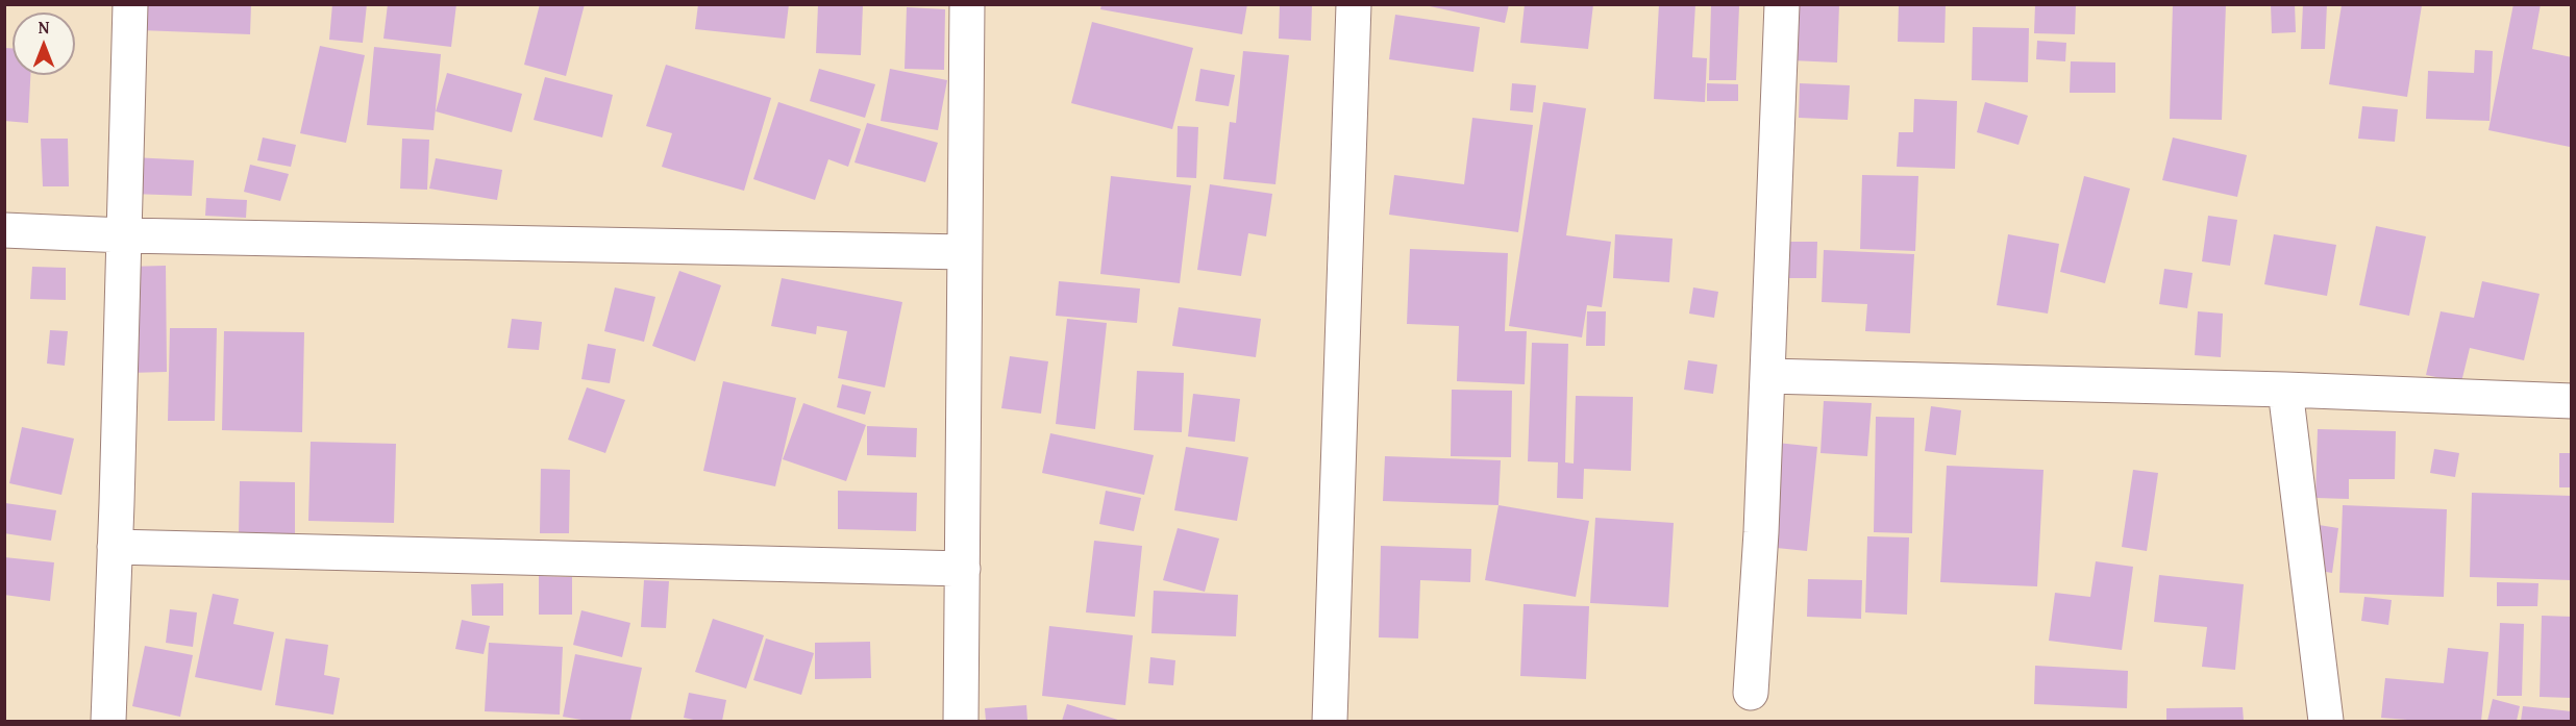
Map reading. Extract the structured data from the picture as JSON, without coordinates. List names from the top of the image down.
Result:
{
  "north": "top"
}
